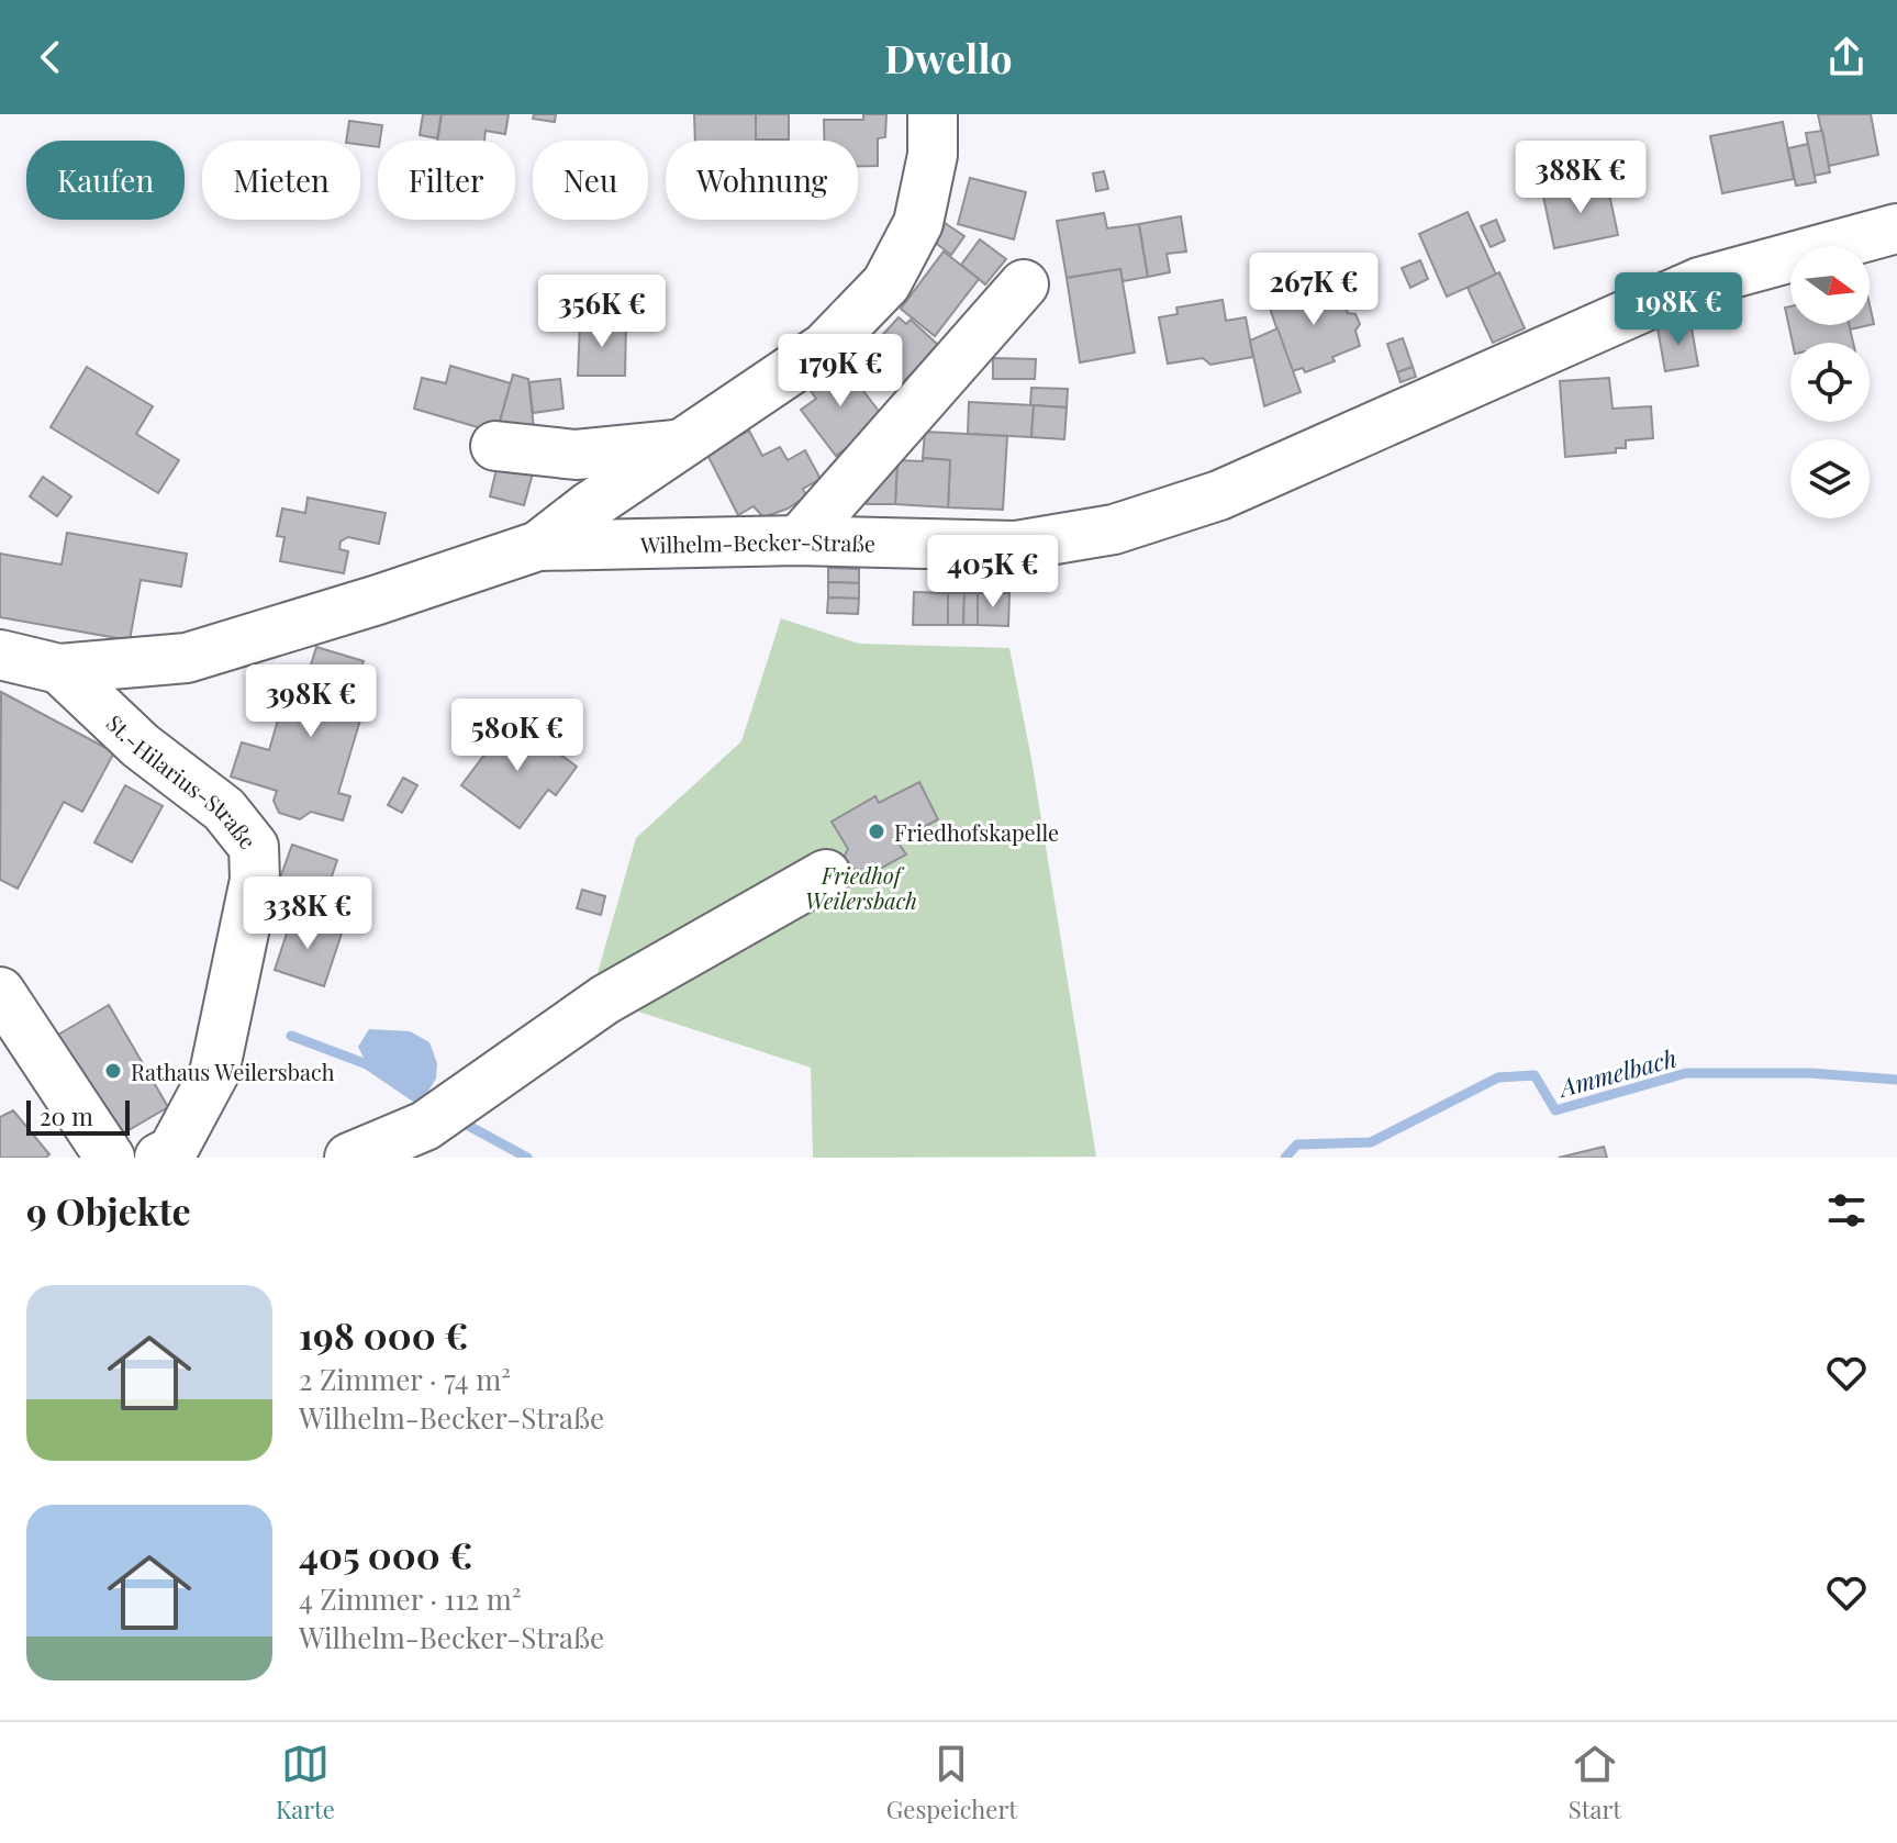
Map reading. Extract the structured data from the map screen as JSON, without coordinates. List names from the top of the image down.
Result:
{
  "streets": {
    "street": ["Wilhelm-Becker-Straße", "St.-Hilarius-Straße"]
  },
  "crossings": [
    ["Wilhelm-Becker-Straße", "St.-Hilarius-Straße"]
  ],
  "water": ["Ammelbach"],
  "parks": ["Friedhof Weilersbach"],
  "places": ["Friedhofskapelle", "Rathaus Weilersbach"],
  "scale_bar": "20 m",
  "north": "right",
  "page": {
    "header": "Dwello",
    "price": [
      "388K €",
      "267K €",
      "198K €",
      "356K €",
      "179K €",
      "405K €",
      "398K €",
      "580K €",
      "338K €"
    ],
    "chip": [
      "Kaufen",
      "Mieten",
      "Filter",
      "Neu",
      "Wohnung"
    ],
    "scale": "20 m",
    "heading": "9 Objekte",
    "list": [
      {
        "name": "198 000 €",
        "note": "2 Zimmer · 74 m² · Wilhelm-Becker-Straße"
      },
      {
        "name": "405 000 €",
        "note": "4 Zimmer · 112 m² · Wilhelm-Becker-Straße"
      }
    ],
    "tabs": ["Karte", "Gespeichert", "Start"]
  }
}
